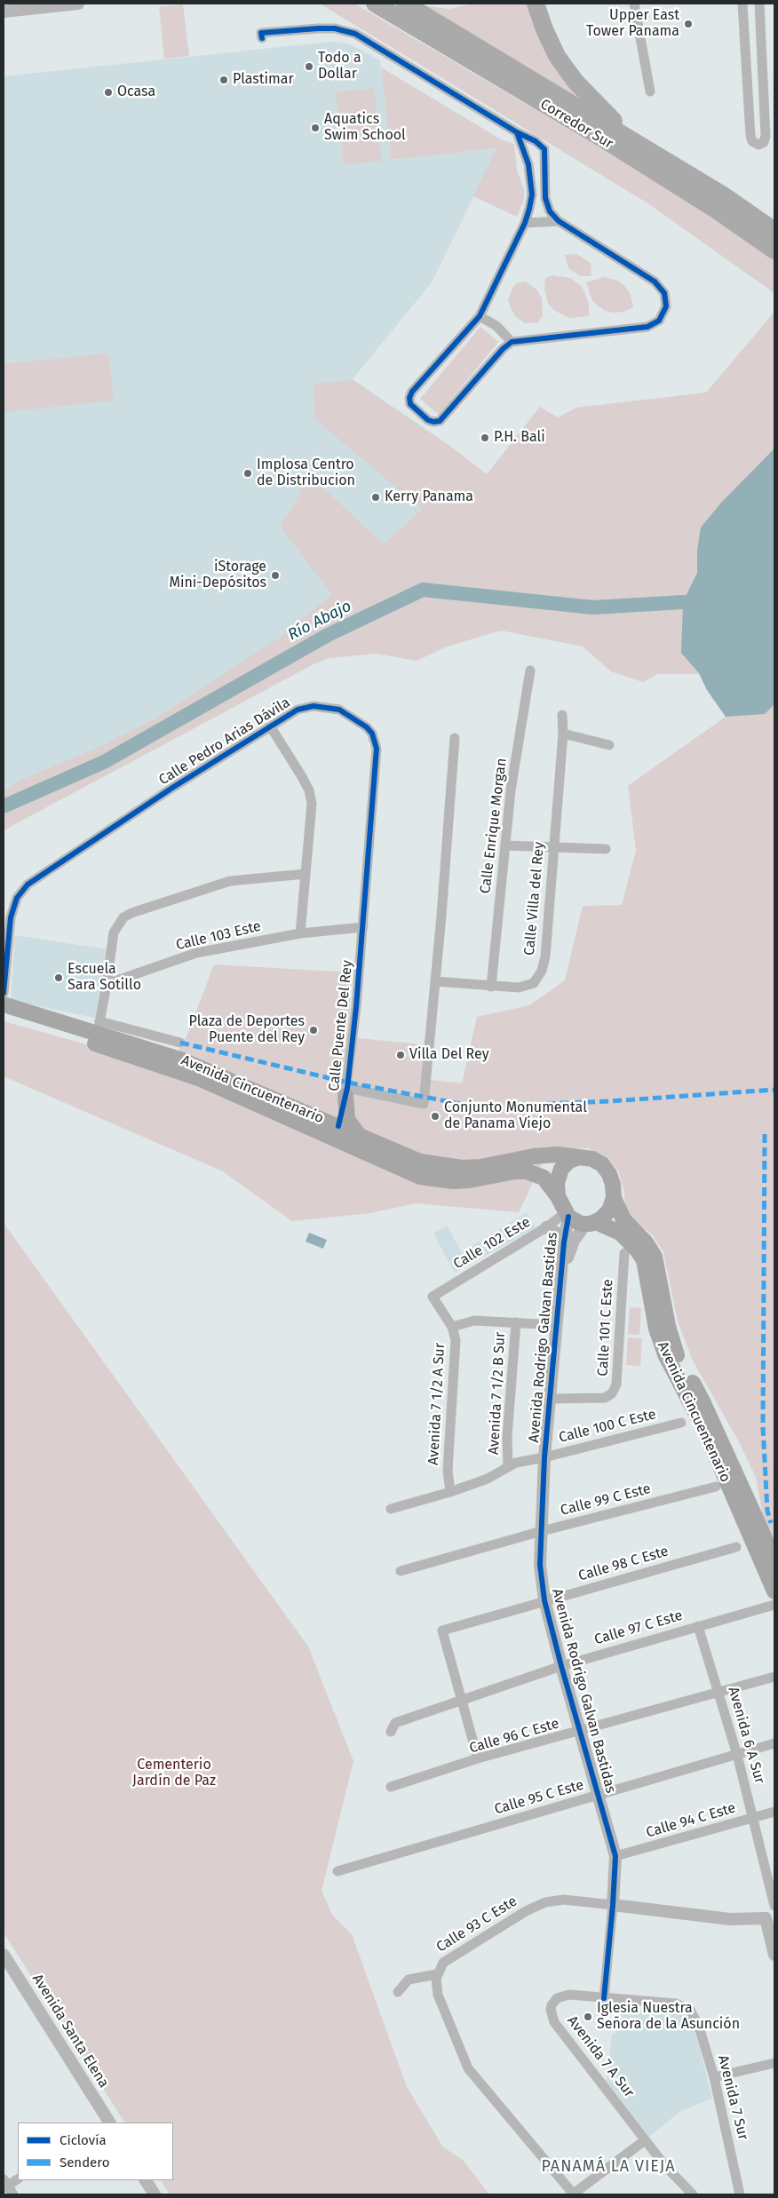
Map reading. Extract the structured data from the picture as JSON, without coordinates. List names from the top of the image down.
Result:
{
  "streets": {
    "highway": ["Corredor Sur"],
    "main road": ["Avenida Cincuentenario"],
    "street": [
      "Calle Pedro Arias Dávila",
      "Calle Enrique Morgan",
      "Calle Villa del Rey",
      "Calle 103 Este",
      "Calle Puente Del Rey",
      "Calle 102 Este",
      "Calle 101 C Este",
      "Avenida Rodrigo Galvan Bastidas",
      "Avenida 7 1/2 B Sur",
      "Avenida 7 1/2 A Sur",
      "Calle 100 C Este",
      "Calle 99 C Este",
      "Calle 98 C Este",
      "Calle 97 C Este",
      "Avenida 6 A Sur",
      "Calle 96 C Este",
      "Calle 95 C Este",
      "Calle 94 C Este",
      "Calle 93 C Este",
      "Avenida Santa Elena",
      "Avenida 7 A Sur",
      "Avenida 7 Sur"
    ]
  },
  "crossings": [
    ["Calle Pedro Arias Dávila", "Calle 103 Este"],
    ["Calle Pedro Arias Dávila", "Calle Puente Del Rey"],
    ["Calle Enrique Morgan", "Calle Villa del Rey"],
    ["Calle 103 Este", "Calle Puente Del Rey"],
    ["Calle Puente Del Rey", "Avenida Cincuentenario"],
    ["Avenida Cincuentenario", "Calle 102 Este"],
    ["Avenida Cincuentenario", "Avenida Rodrigo Galvan Bastidas"],
    ["Calle 102 Este", "Avenida Rodrigo Galvan Bastidas"],
    ["Calle 102 Este", "Avenida 7 1/2 A Sur"],
    ["Calle 101 C Este", "Avenida Rodrigo Galvan Bastidas"],
    ["Avenida Rodrigo Galvan Bastidas", "Calle 100 C Este"],
    ["Avenida Rodrigo Galvan Bastidas", "Calle 99 C Este"],
    ["Avenida Rodrigo Galvan Bastidas", "Calle 98 C Este"],
    ["Avenida Rodrigo Galvan Bastidas", "Calle 97 C Este"],
    ["Avenida Rodrigo Galvan Bastidas", "Calle 96 C Este"],
    ["Avenida Rodrigo Galvan Bastidas", "Calle 95 C Este"],
    ["Avenida Rodrigo Galvan Bastidas", "Calle 94 C Este"],
    ["Avenida Rodrigo Galvan Bastidas", "Calle 93 C Este"],
    ["Avenida 7 1/2 B Sur", "Calle 100 C Este"],
    ["Avenida 7 1/2 A Sur", "Calle 100 C Este"],
    ["Calle 98 C Este", "Calle 97 C Este"],
    ["Calle 97 C Este", "Avenida 6 A Sur"],
    ["Avenida 6 A Sur", "Calle 96 C Este"],
    ["Avenida 6 A Sur", "Calle 95 C Este"],
    ["Avenida 6 A Sur", "Calle 94 C Este"],
    ["Avenida 7 A Sur", "Avenida 7 Sur"]
  ],
  "districts": ["PANAMÁ LA VIEJA"],
  "water": ["Río Abajo"],
  "parks": ["Cementerio Jardín de Paz"],
  "places": [
    "Upper East Tower Panama",
    "Todo a Dollar",
    "Plastimar",
    "Ocasa",
    "Aquatics Swim School",
    "P.H. Bali",
    "Implosa Centro de Distribucion",
    "Kerry Panama",
    "iStorage Mini-Depósitos",
    "Escuela Sara Sotillo",
    "Plaza de Deportes Puente del Rey",
    "Villa Del Rey",
    "Conjunto Monumental de Panama Viejo",
    "Iglesia Nuestra Señora de la Asunción"
  ],
  "legend": ["Ciclovía", "Sendero"]
}
